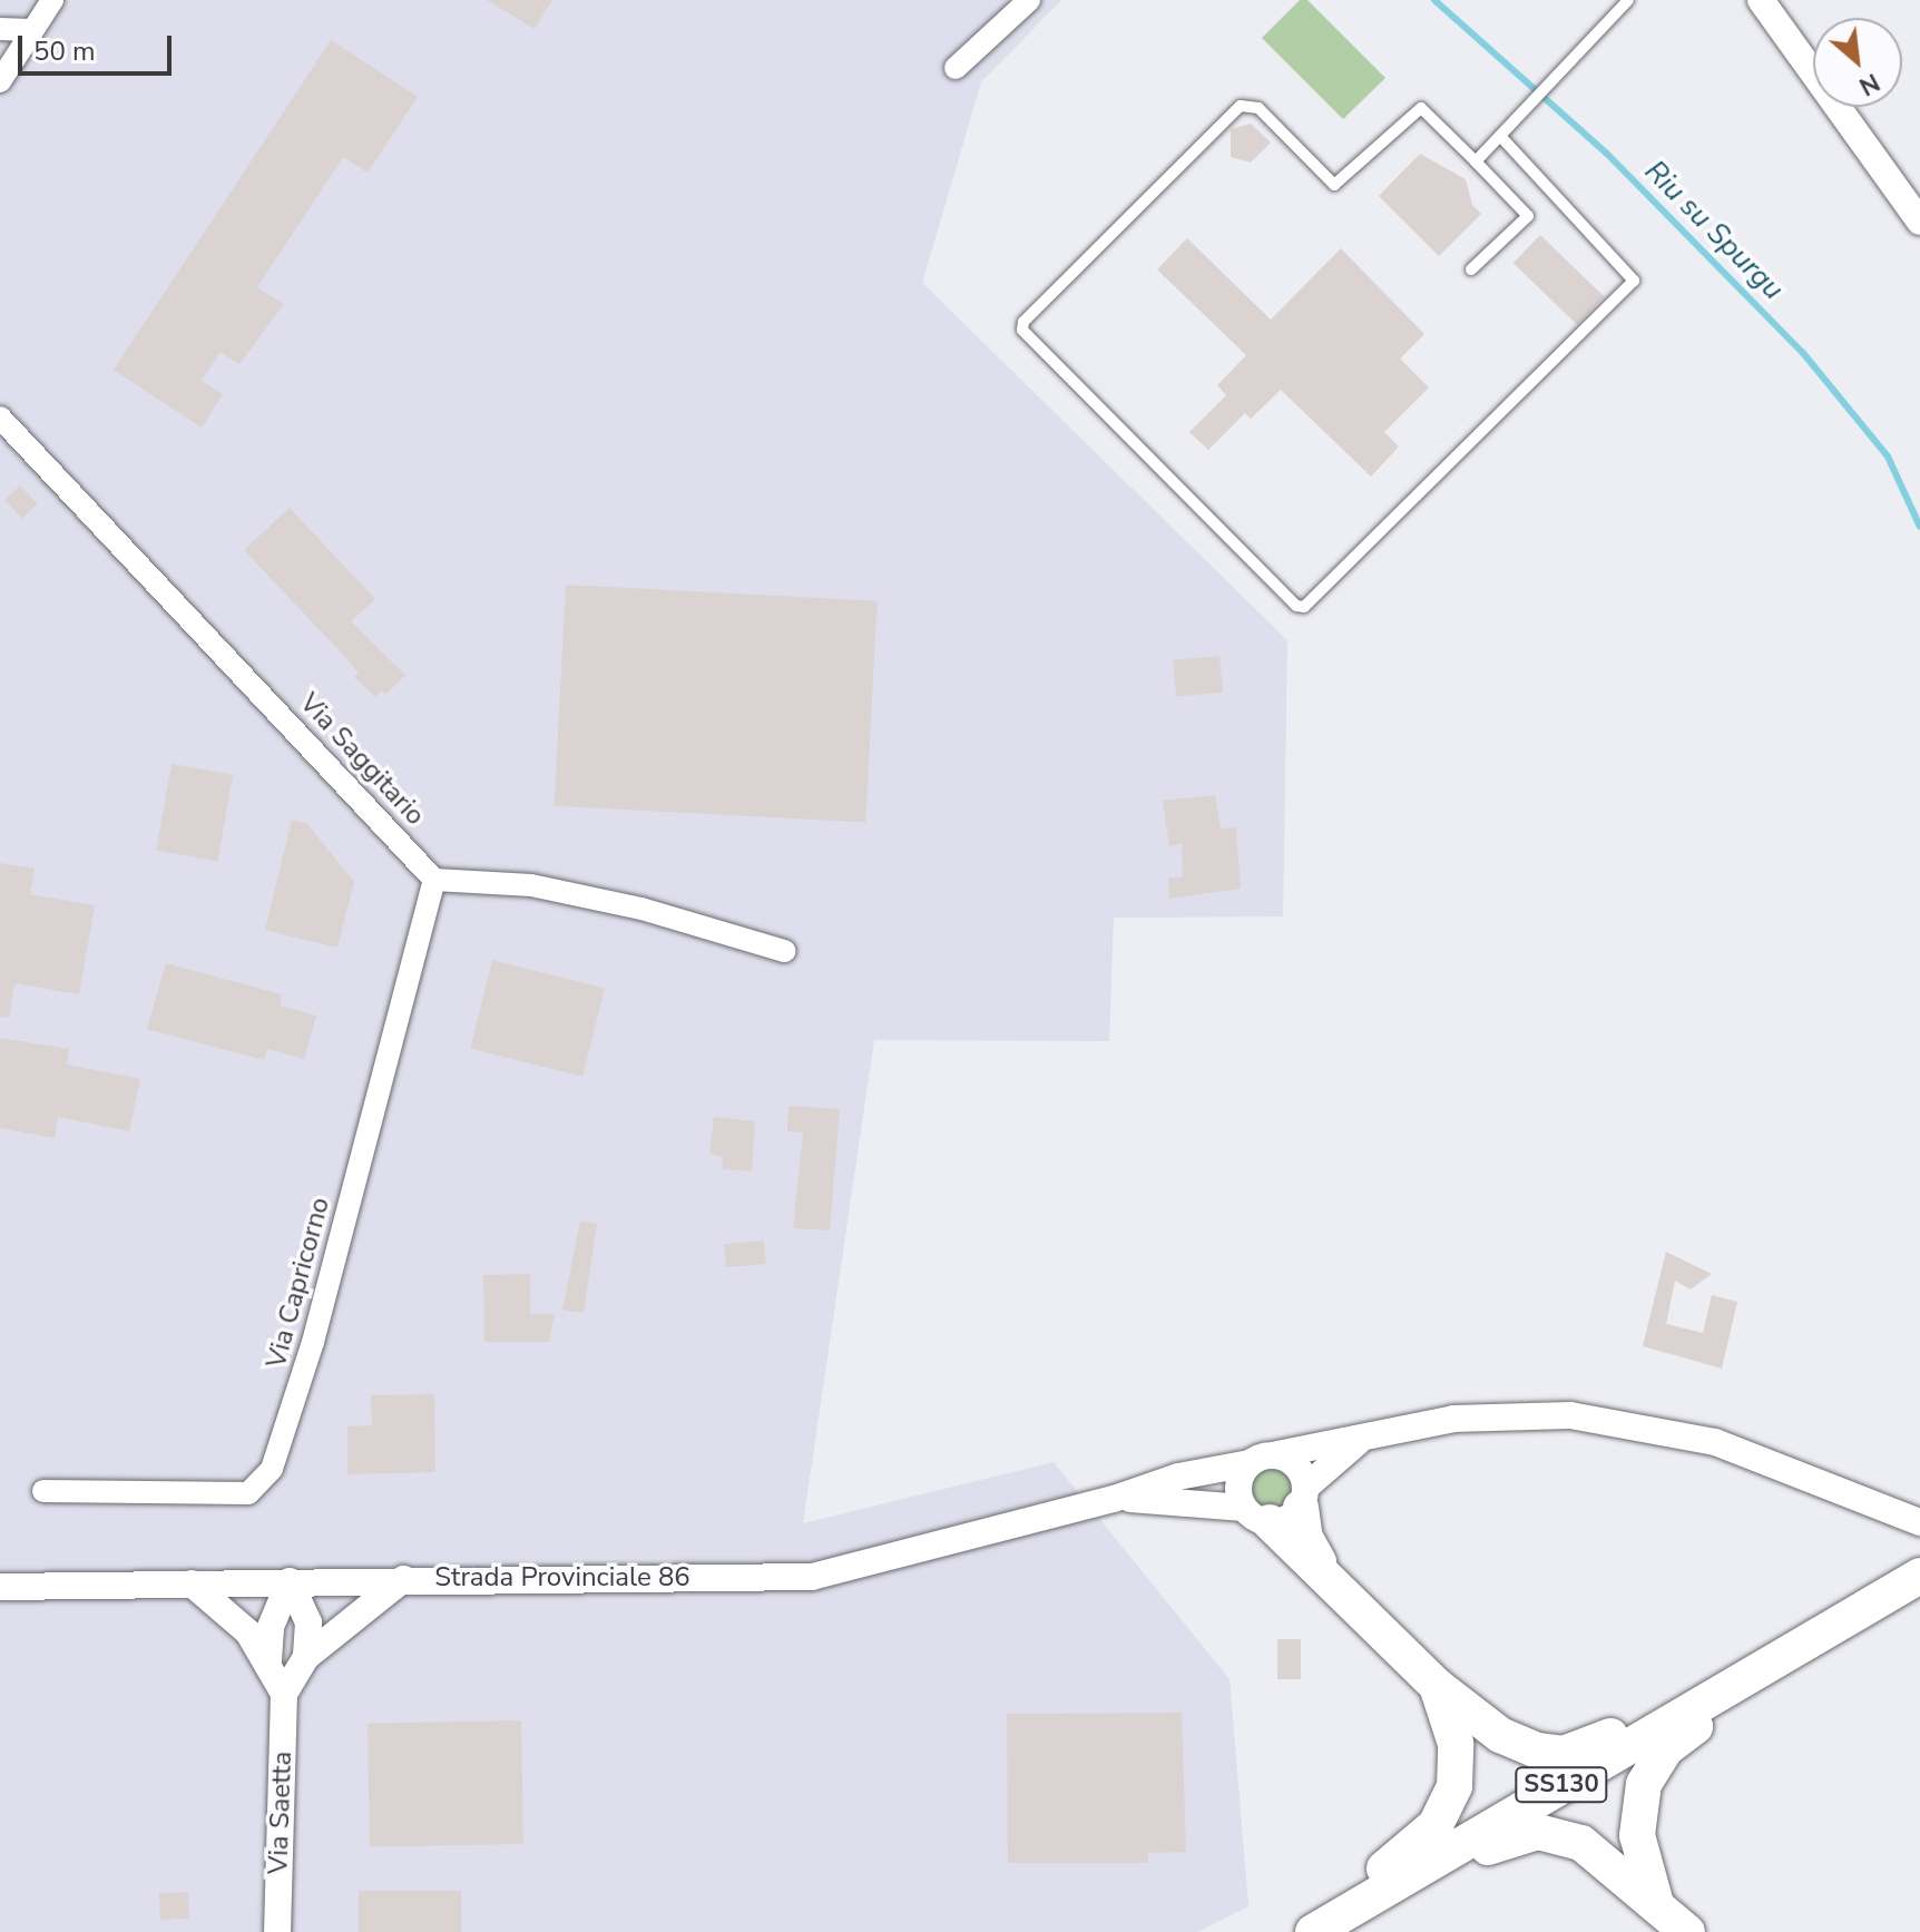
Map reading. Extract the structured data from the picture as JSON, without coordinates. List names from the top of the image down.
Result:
{
  "streets": {
    "highway": ["SS130"],
    "street": [
      "Via Saggitario",
      "Via Capricorno",
      "Strada Provinciale 86",
      "Via Saetta"
    ]
  },
  "crossings": [
    ["Via Saggitario", "Via Capricorno"],
    ["Strada Provinciale 86", "Via Saetta"]
  ],
  "water": ["Riu su Spurgu"],
  "scale_bar": "50 m",
  "north": "bottom right"
}
